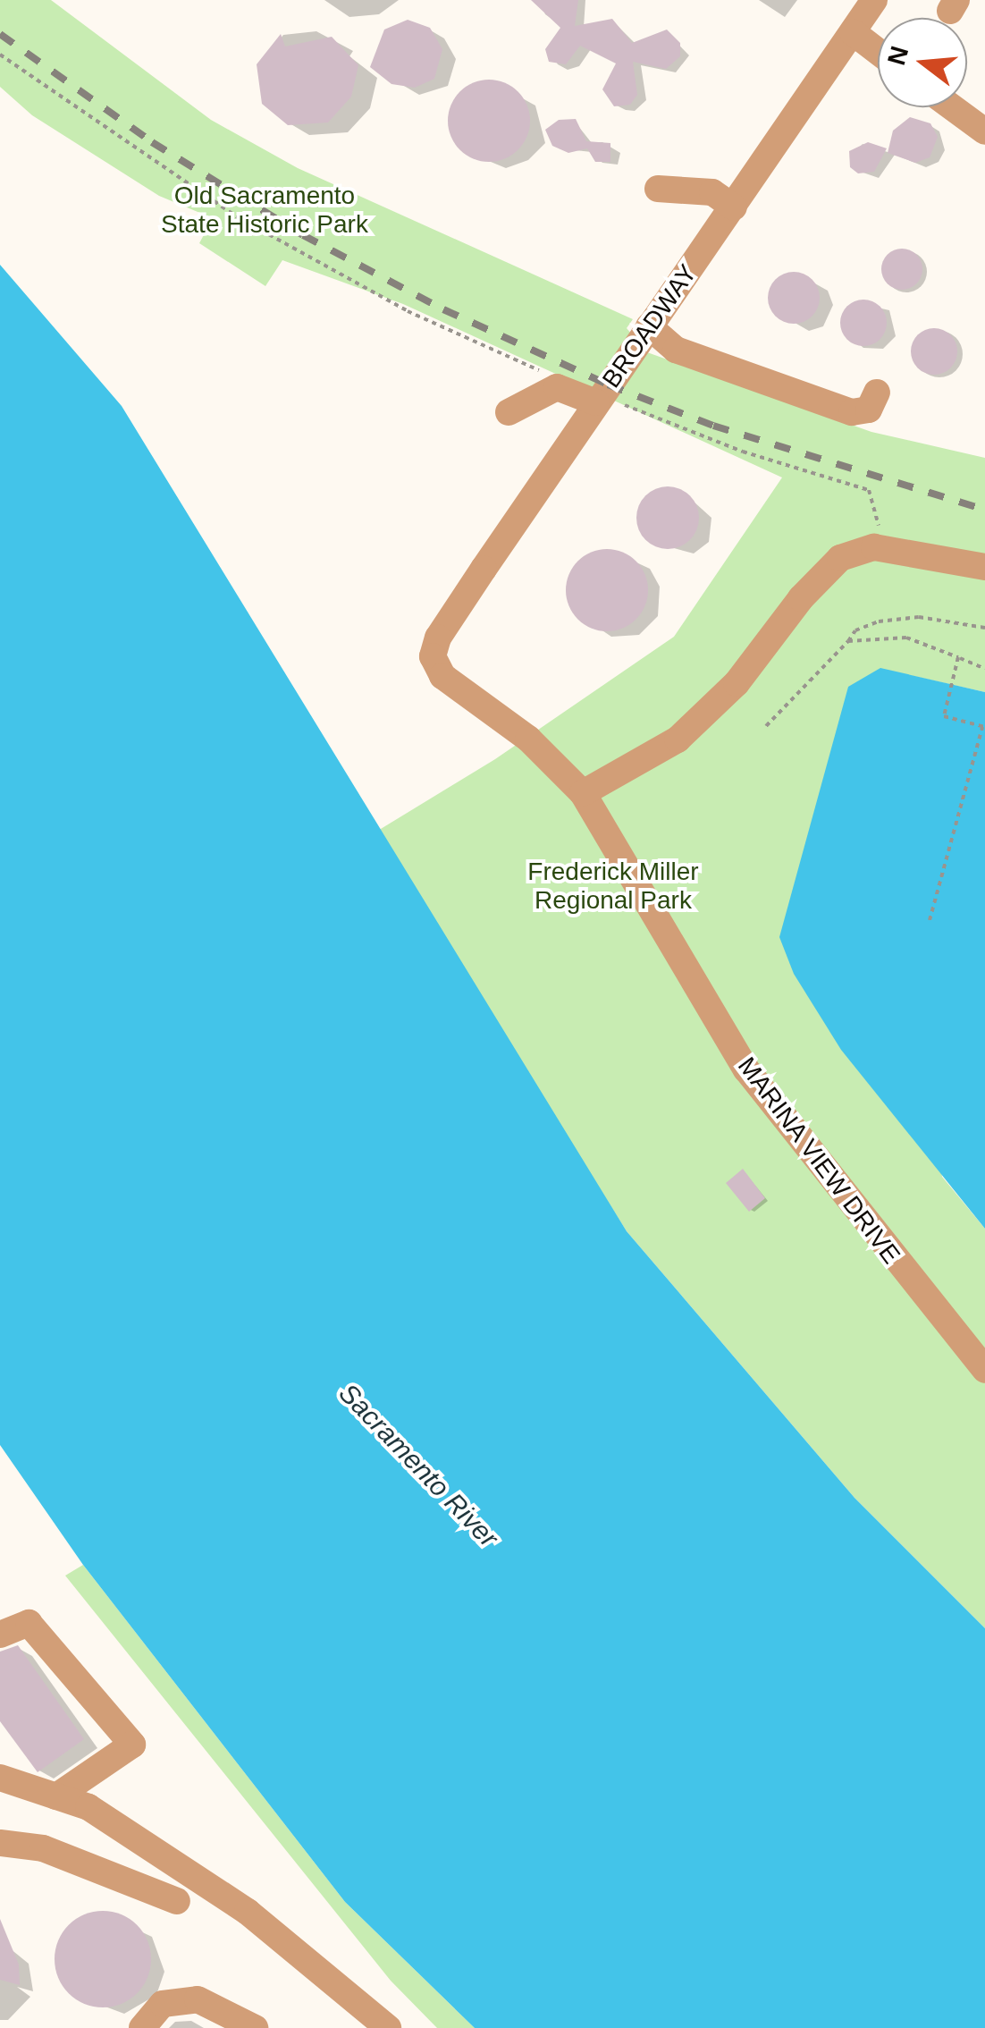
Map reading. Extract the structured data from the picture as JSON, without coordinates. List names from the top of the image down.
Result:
{
  "streets": {
    "street": ["BROADWAY", "MARINA VIEW DRIVE"]
  },
  "crossings": [
    ["BROADWAY", "MARINA VIEW DRIVE"]
  ],
  "water": ["Sacramento River"],
  "parks": ["Old Sacramento State Historic Park", "Frederick Miller Regional Park"],
  "north": "left"
}
